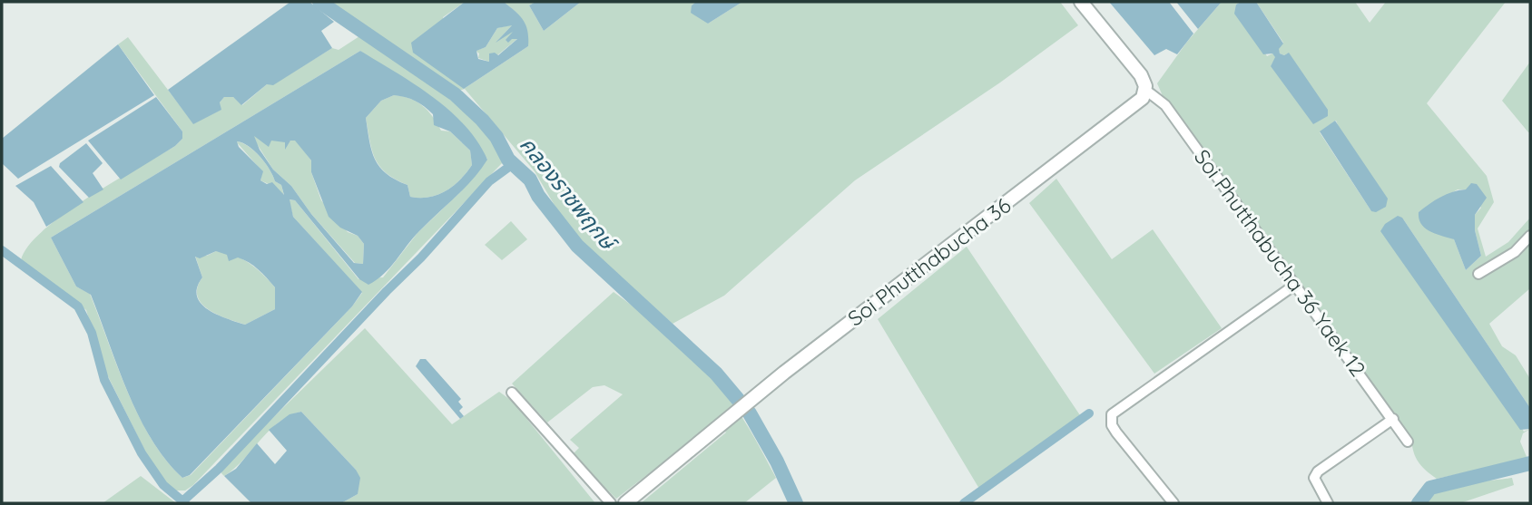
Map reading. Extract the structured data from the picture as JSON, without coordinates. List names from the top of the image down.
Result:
{
  "streets": {
    "street": ["Soi Phutthabucha 36", "Soi Phutthabucha 36 Yaek 12"]
  },
  "crossings": [
    ["Soi Phutthabucha 36", "Soi Phutthabucha 36 Yaek 12"]
  ],
  "water": ["คลองราชพฤกษ์"]
}
